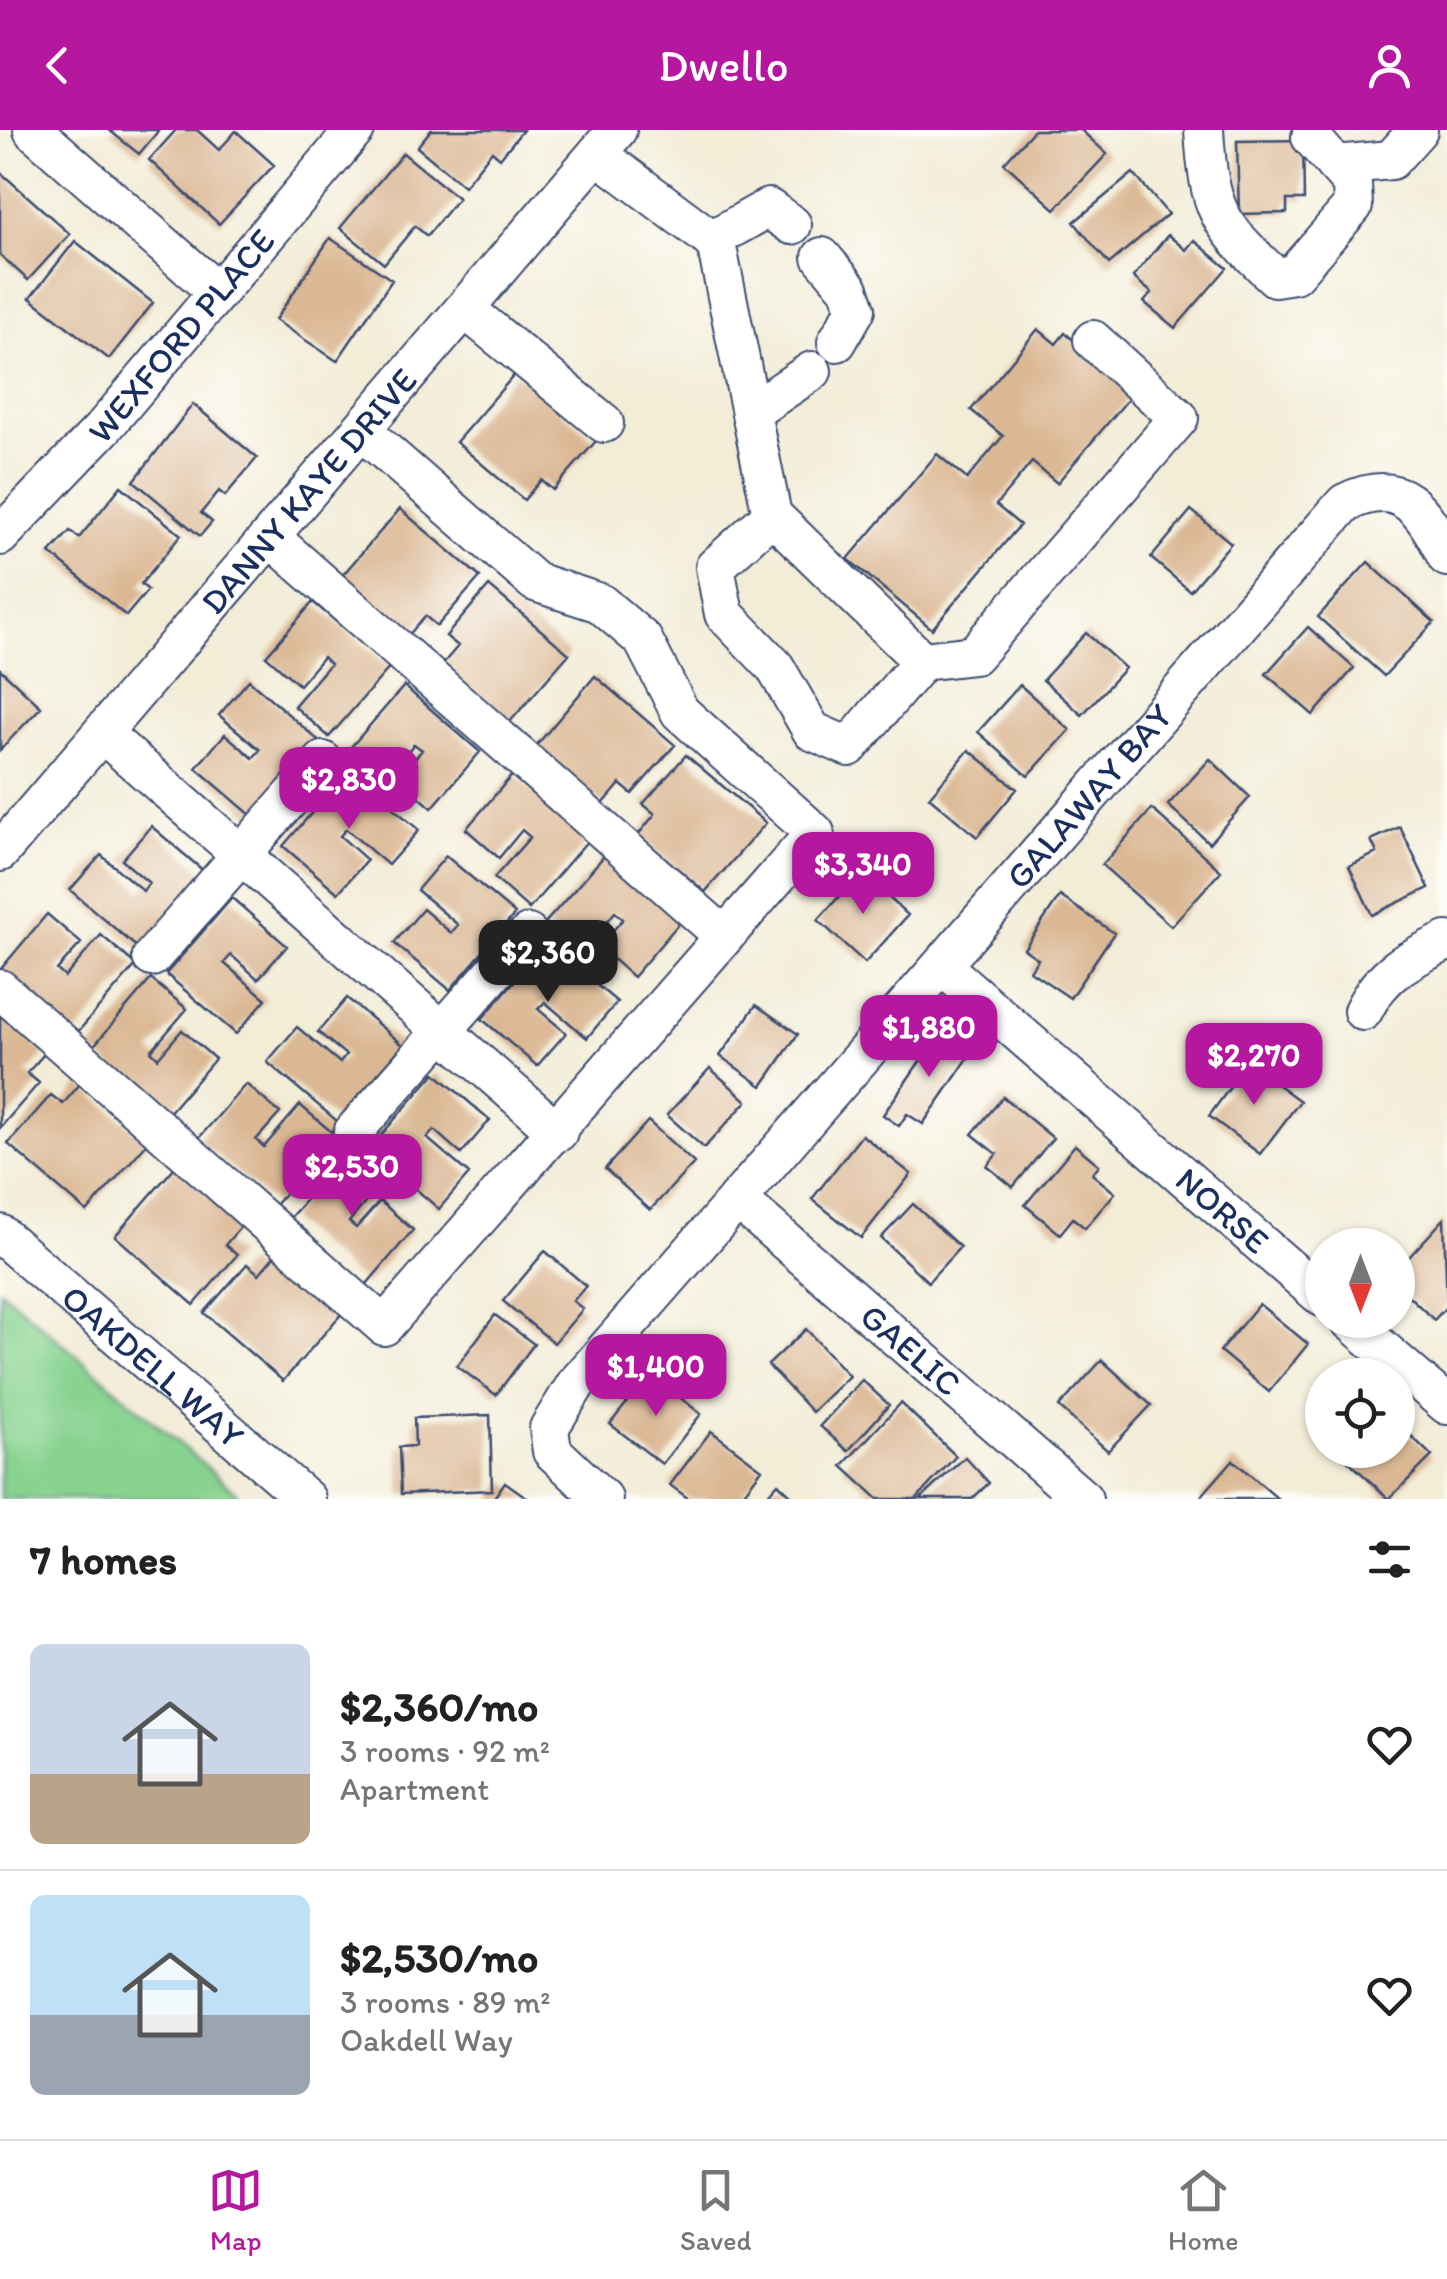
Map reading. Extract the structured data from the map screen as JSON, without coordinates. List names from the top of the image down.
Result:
{
  "streets": {
    "street": [
      "WEXFORD PLACE",
      "DANNY KAYE DRIVE",
      "GALAWAY BAY",
      "NORSE",
      "GAELIC",
      "OAKDELL WAY"
    ]
  },
  "crossings": [
    ["GALAWAY BAY", "NORSE"],
    ["GALAWAY BAY", "GAELIC"]
  ],
  "north": "bottom",
  "page": {
    "header": "Dwello",
    "price": [
      "$2,830",
      "$3,340",
      "$2,360",
      "$1,880",
      "$2,270",
      "$2,530",
      "$1,400"
    ],
    "heading": "7 homes",
    "list": [
      {
        "name": "$2,360/mo",
        "note": "3 rooms · 92 m² · Apartment"
      },
      {
        "name": "$2,530/mo",
        "note": "3 rooms · 89 m² · Oakdell Way"
      }
    ],
    "tabs": ["Map", "Saved", "Home"]
  }
}
